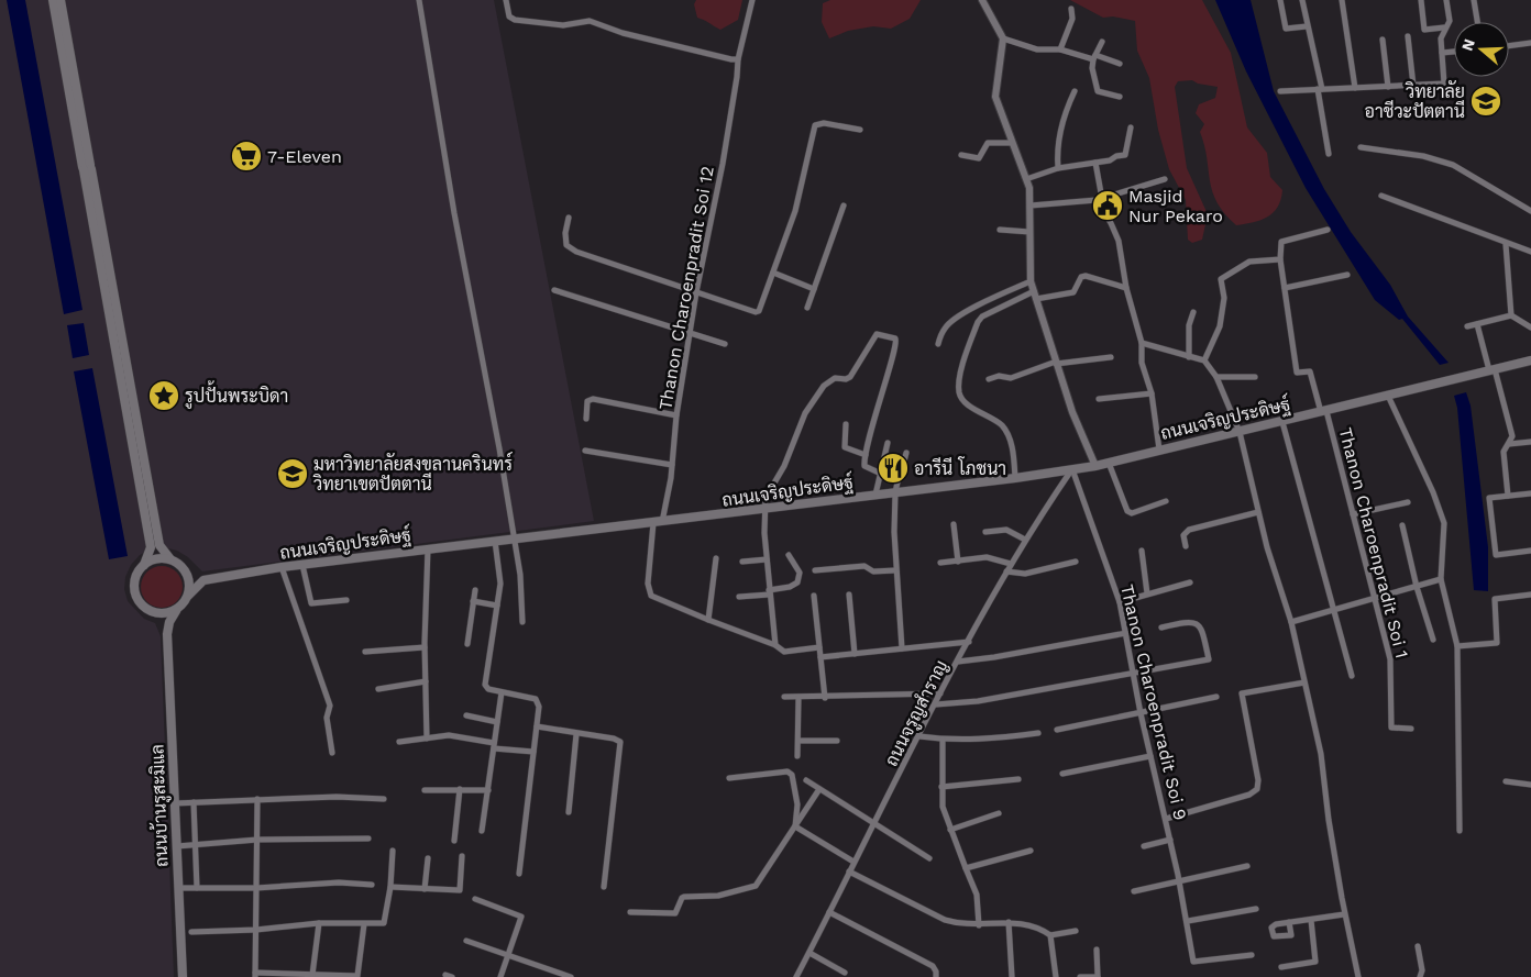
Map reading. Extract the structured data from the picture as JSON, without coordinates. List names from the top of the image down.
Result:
{
  "streets": {
    "main road": ["ถนนเจริญประดิษฐ์", "ถนนบ้านรูสะมิแล"],
    "street": [
      "Thanon Charoenpradit Soi 12",
      "Thanon Charoenpradit Soi 1",
      "Thanon Charoenpradit Soi 9",
      "ถนนจรูญสำราญ"
    ]
  },
  "crossings": [
    ["Thanon Charoenpradit Soi 12", "ถนนเจริญประดิษฐ์"],
    ["ถนนเจริญประดิษฐ์", "Thanon Charoenpradit Soi 1"],
    ["ถนนเจริญประดิษฐ์", "Thanon Charoenpradit Soi 9"],
    ["ถนนเจริญประดิษฐ์", "ถนนจรูญสำราญ"],
    ["Thanon Charoenpradit Soi 9", "ถนนจรูญสำราญ"]
  ],
  "places": {
    "school or university": ["วิทยาลัย อาชีวะปัตตานี", "มหาวิทยาลัยสงขลานครินทร์ วิทยาเขตปัตตานี"],
    "supermarket": ["7-Eleven"],
    "public building": ["Masjid Nur Pekaro"],
    "place": ["รูปปั้นพระบิดา"],
    "restaurant": ["อารีนี โภชนา"]
  },
  "north": "left"
}
